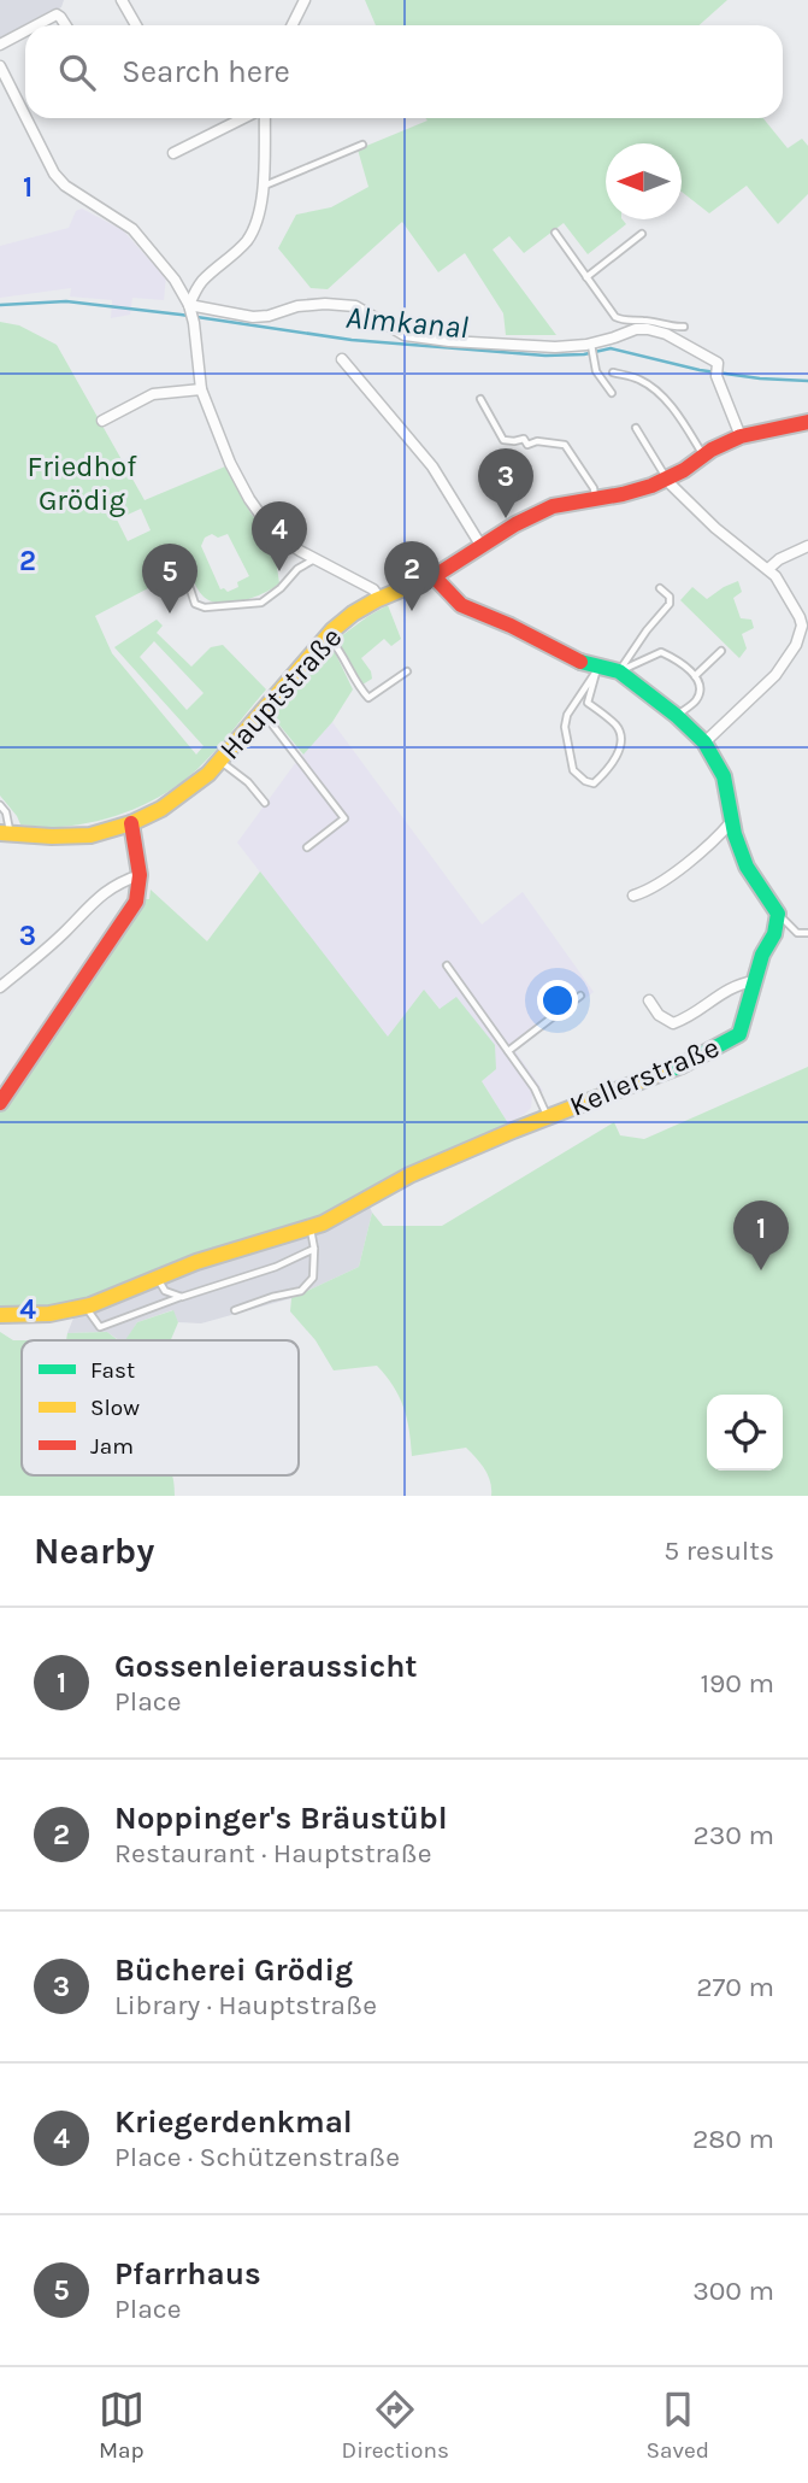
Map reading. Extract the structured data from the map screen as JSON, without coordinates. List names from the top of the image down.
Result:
{
  "streets": {
    "street": ["Hauptstraße", "Kellerstraße"]
  },
  "water": ["Almkanal"],
  "parks": ["Friedhof Grödig"],
  "legend": ["Fast", "Slow", "Jam"],
  "north": "left",
  "page": {
    "search": "Search here",
    "pins": [
      "3",
      "4",
      "2",
      "5",
      "1"
    ],
    "heading": ["Nearby", "5 results"],
    "list": [
      {
        "mark": "1",
        "name": "Gossenleieraussicht",
        "note": "Place",
        "value": "190 m"
      },
      {
        "mark": "2",
        "name": "Noppinger's Bräustübl",
        "note": "Restaurant · Hauptstraße",
        "value": "230 m"
      },
      {
        "mark": "3",
        "name": "Bücherei Grödig",
        "note": "Library · Hauptstraße",
        "value": "270 m"
      },
      {
        "mark": "4",
        "name": "Kriegerdenkmal",
        "note": "Place · Schützenstraße",
        "value": "280 m"
      },
      {
        "mark": "5",
        "name": "Pfarrhaus",
        "note": "Place",
        "value": "300 m"
      }
    ],
    "nav": ["Map", "Directions", "Saved"]
  },
  "grid": {
    "rows": [
      "1",
      "2",
      "3",
      "4"
    ]
  }
}
